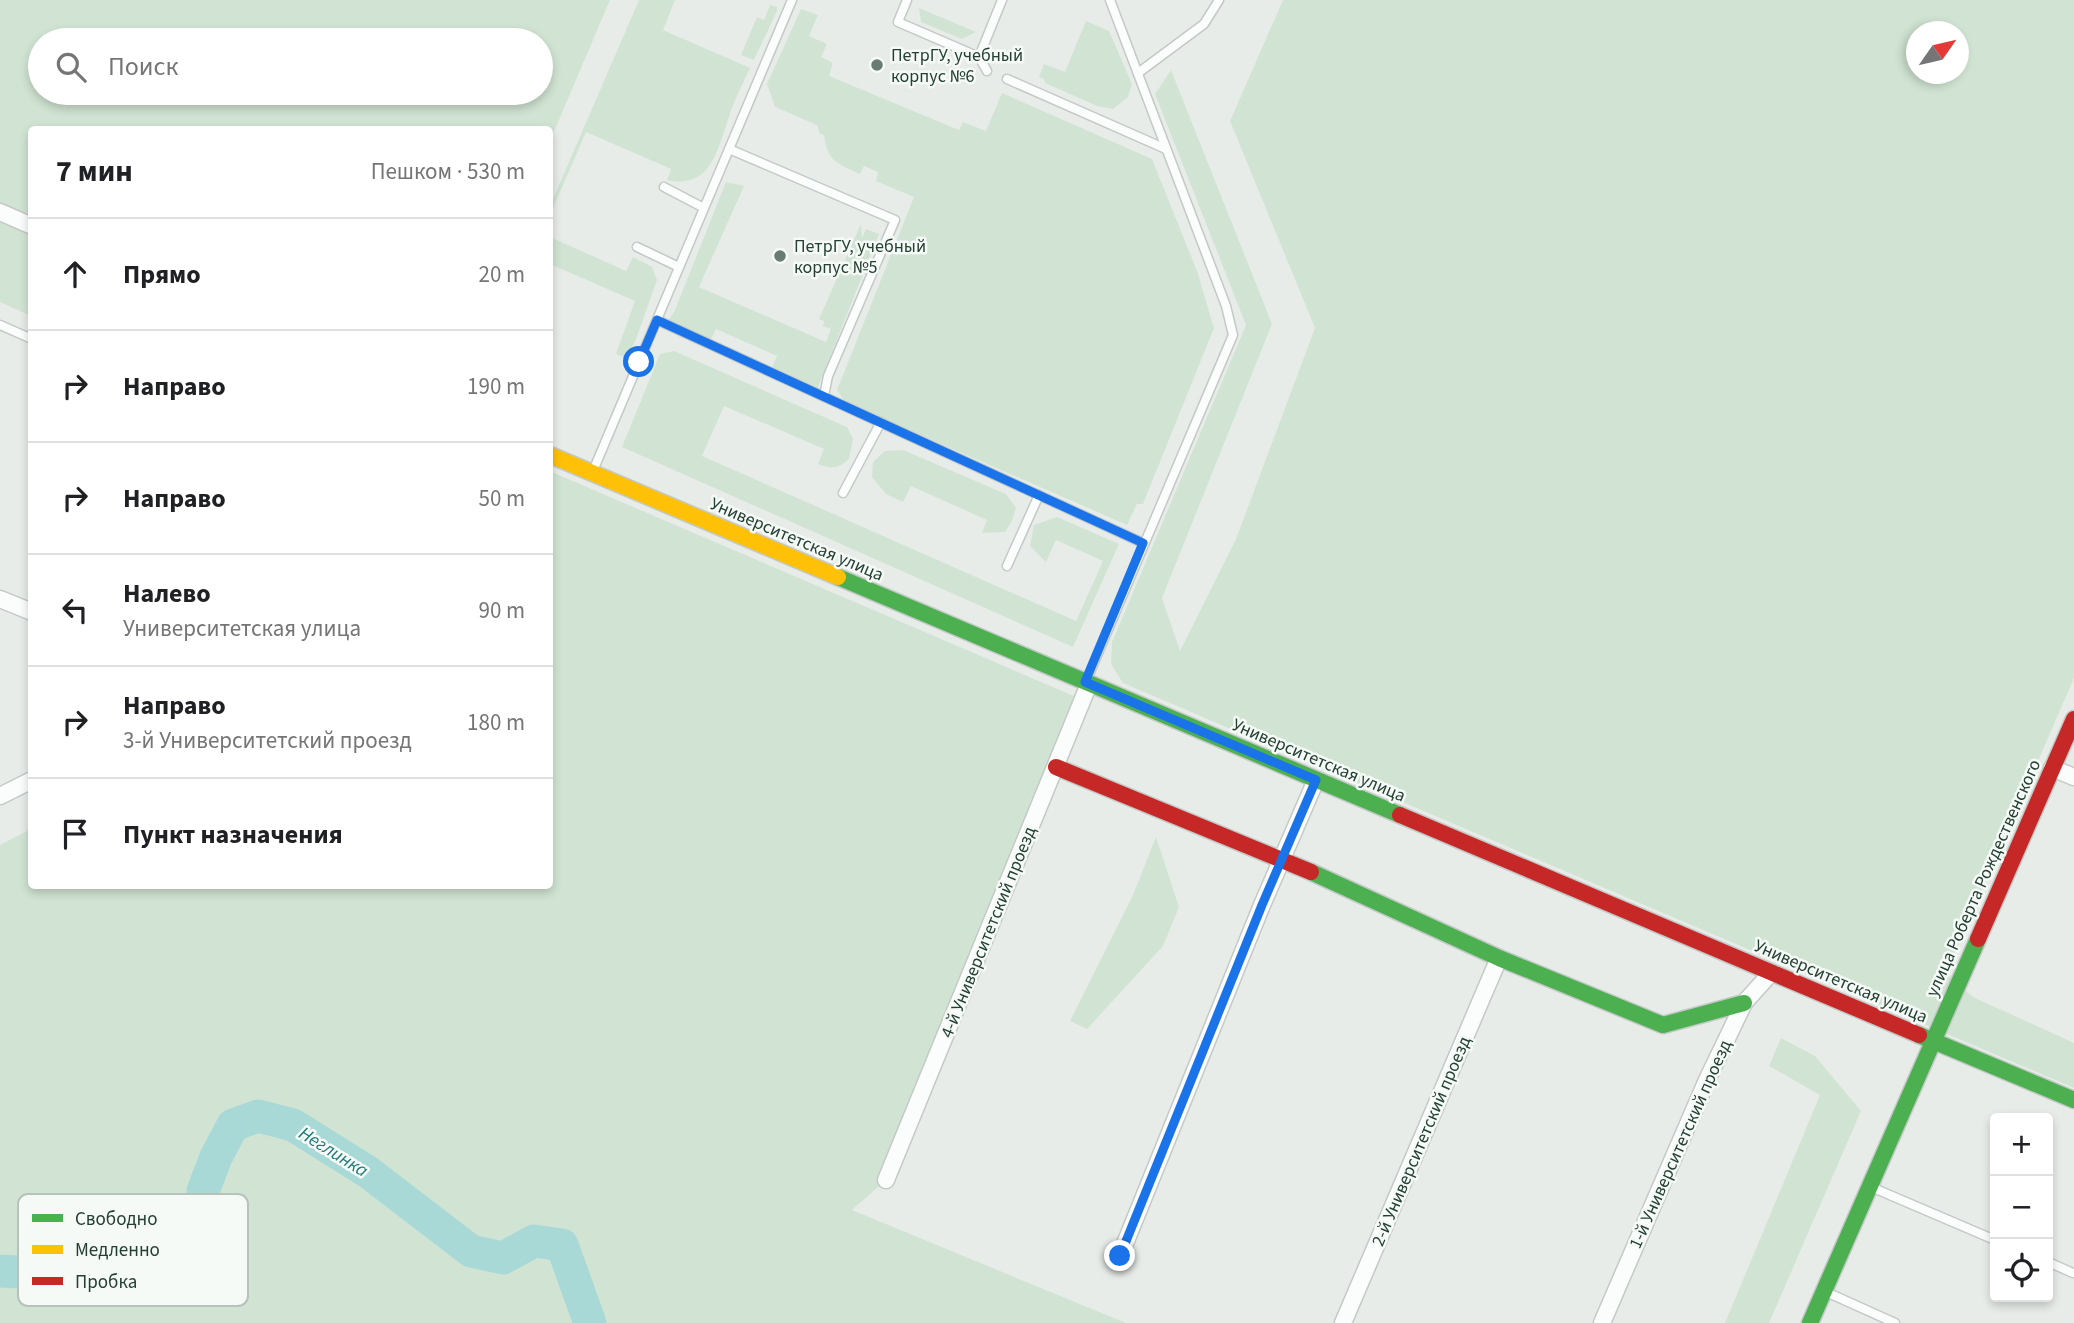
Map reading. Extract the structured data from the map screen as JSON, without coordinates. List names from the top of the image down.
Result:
{
  "streets": {
    "street": [
      "Университетская улица",
      "улица Роберта Рождественского",
      "4-й Университетский проезд",
      "2-й Университетский проезд",
      "1-й Университетский проезд"
    ]
  },
  "crossings": [
    ["Университетская улица", "улица Роберта Рождественского"],
    ["Университетская улица", "4-й Университетский проезд"],
    ["Университетская улица", "1-й Университетский проезд"]
  ],
  "water": ["Неглинка"],
  "places": ["ПетрГУ, учебный корпус №6", "ПетрГУ, учебный корпус №5"],
  "legend": ["Свободно", "Медленно", "Пробка"],
  "north": "top right",
  "page": {
    "search": "Поиск",
    "heading": ["7 мин", "Пешком · 530 m"],
    "list": [
      ["Прямо", "20 m"],
      ["Направо", "190 m"],
      ["Направо", "50 m"],
      ["Налево", "Университетская улица", "90 m"],
      ["Направо", "3-й Университетский проезд", "180 m"],
      "Пункт назначения"
    ],
    "map_buttons": ["+", "−"]
  }
}
